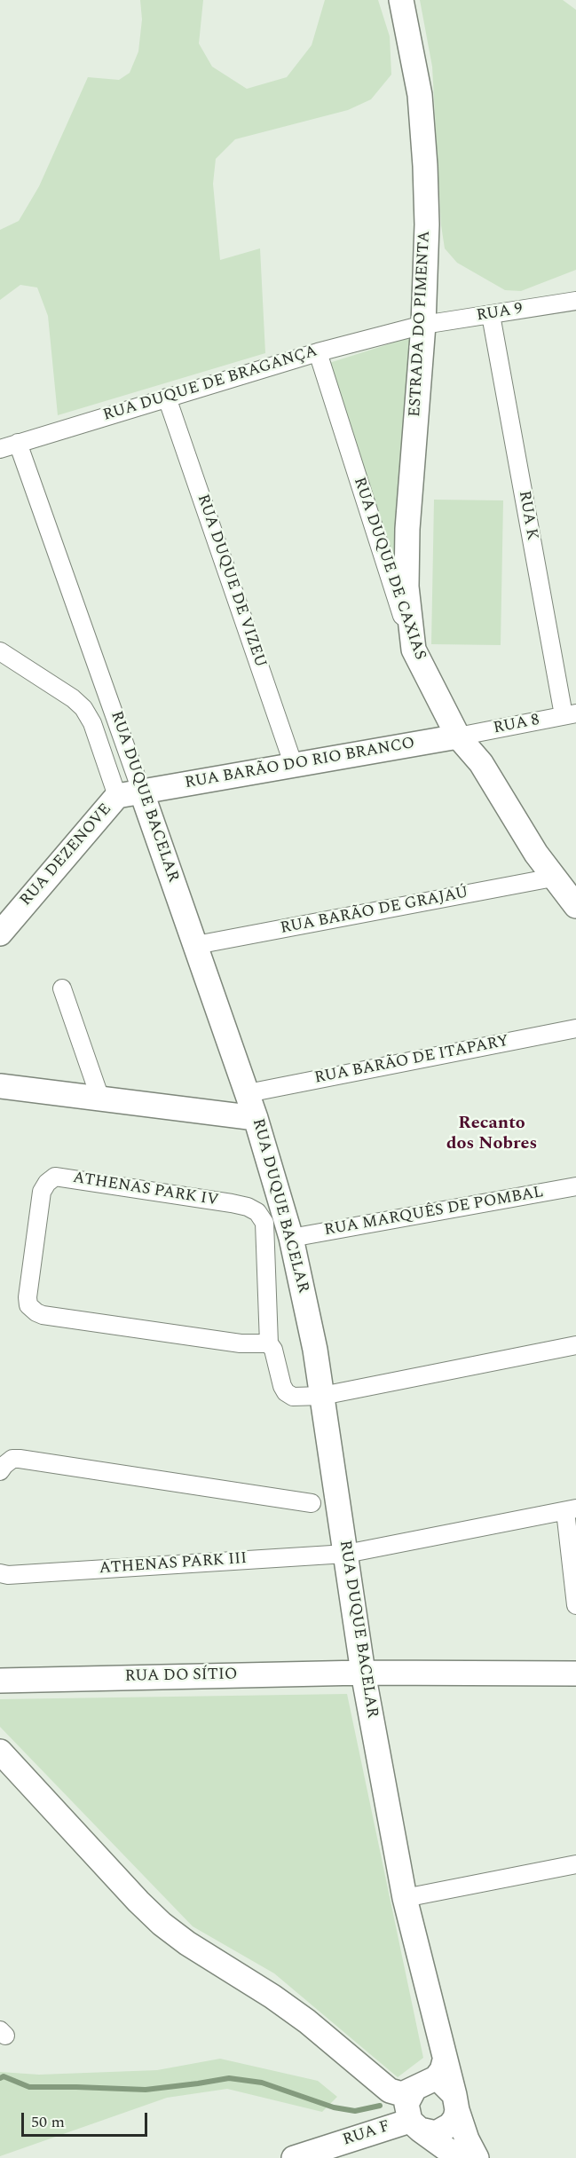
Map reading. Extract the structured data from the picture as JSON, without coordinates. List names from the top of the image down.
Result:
{
  "streets": {
    "main road": [
      "ESTRADA DO PIMENTA",
      "RUA DUQUE DE CAXIAS",
      "RUA BARÃO DO RIO BRANCO",
      "RUA DUQUE BACELAR",
      "RUA DEZENOVE",
      "RUA DO SÍTIO",
      "RUA F"
    ],
    "street": [
      "RUA 9",
      "RUA DUQUE DE BRAGANÇA",
      "RUA K",
      "RUA DUQUE DE VIZEU",
      "RUA 8",
      "RUA BARÃO DE GRAJAÚ",
      "RUA BARÃO DE ITAPARY",
      "ATHENAS PARK IV",
      "RUA MARQUÊS DE POMBAL",
      "ATHENAS PARK III"
    ]
  },
  "crossings": [
    ["RUA 9", "ESTRADA DO PIMENTA"],
    ["RUA 9", "RUA DUQUE DE BRAGANÇA"],
    ["RUA 9", "RUA K"],
    ["ESTRADA DO PIMENTA", "RUA DUQUE DE BRAGANÇA"],
    ["ESTRADA DO PIMENTA", "RUA DUQUE DE CAXIAS"],
    ["RUA DUQUE DE BRAGANÇA", "RUA DUQUE DE CAXIAS"],
    ["RUA DUQUE DE BRAGANÇA", "RUA DUQUE DE VIZEU"],
    ["RUA DUQUE DE BRAGANÇA", "RUA DUQUE BACELAR"],
    ["RUA K", "RUA 8"],
    ["RUA DUQUE DE CAXIAS", "RUA 8"],
    ["RUA DUQUE DE CAXIAS", "RUA BARÃO DO RIO BRANCO"],
    ["RUA DUQUE DE CAXIAS", "RUA BARÃO DE GRAJAÚ"],
    ["RUA DUQUE DE VIZEU", "RUA BARÃO DO RIO BRANCO"],
    ["RUA 8", "RUA BARÃO DO RIO BRANCO"],
    ["RUA BARÃO DO RIO BRANCO", "RUA DUQUE BACELAR"],
    ["RUA BARÃO DO RIO BRANCO", "RUA DEZENOVE"],
    ["RUA DUQUE BACELAR", "RUA DEZENOVE"],
    ["RUA DUQUE BACELAR", "RUA BARÃO DE GRAJAÚ"],
    ["RUA DUQUE BACELAR", "RUA BARÃO DE ITAPARY"],
    ["RUA DUQUE BACELAR", "ATHENAS PARK IV"],
    ["RUA DUQUE BACELAR", "RUA MARQUÊS DE POMBAL"],
    ["RUA DUQUE BACELAR", "ATHENAS PARK III"],
    ["RUA DUQUE BACELAR", "RUA DO SÍTIO"],
    ["RUA DUQUE BACELAR", "RUA F"]
  ],
  "districts": ["Recanto dos Nobres"],
  "scale_bar": "50 m"
}
